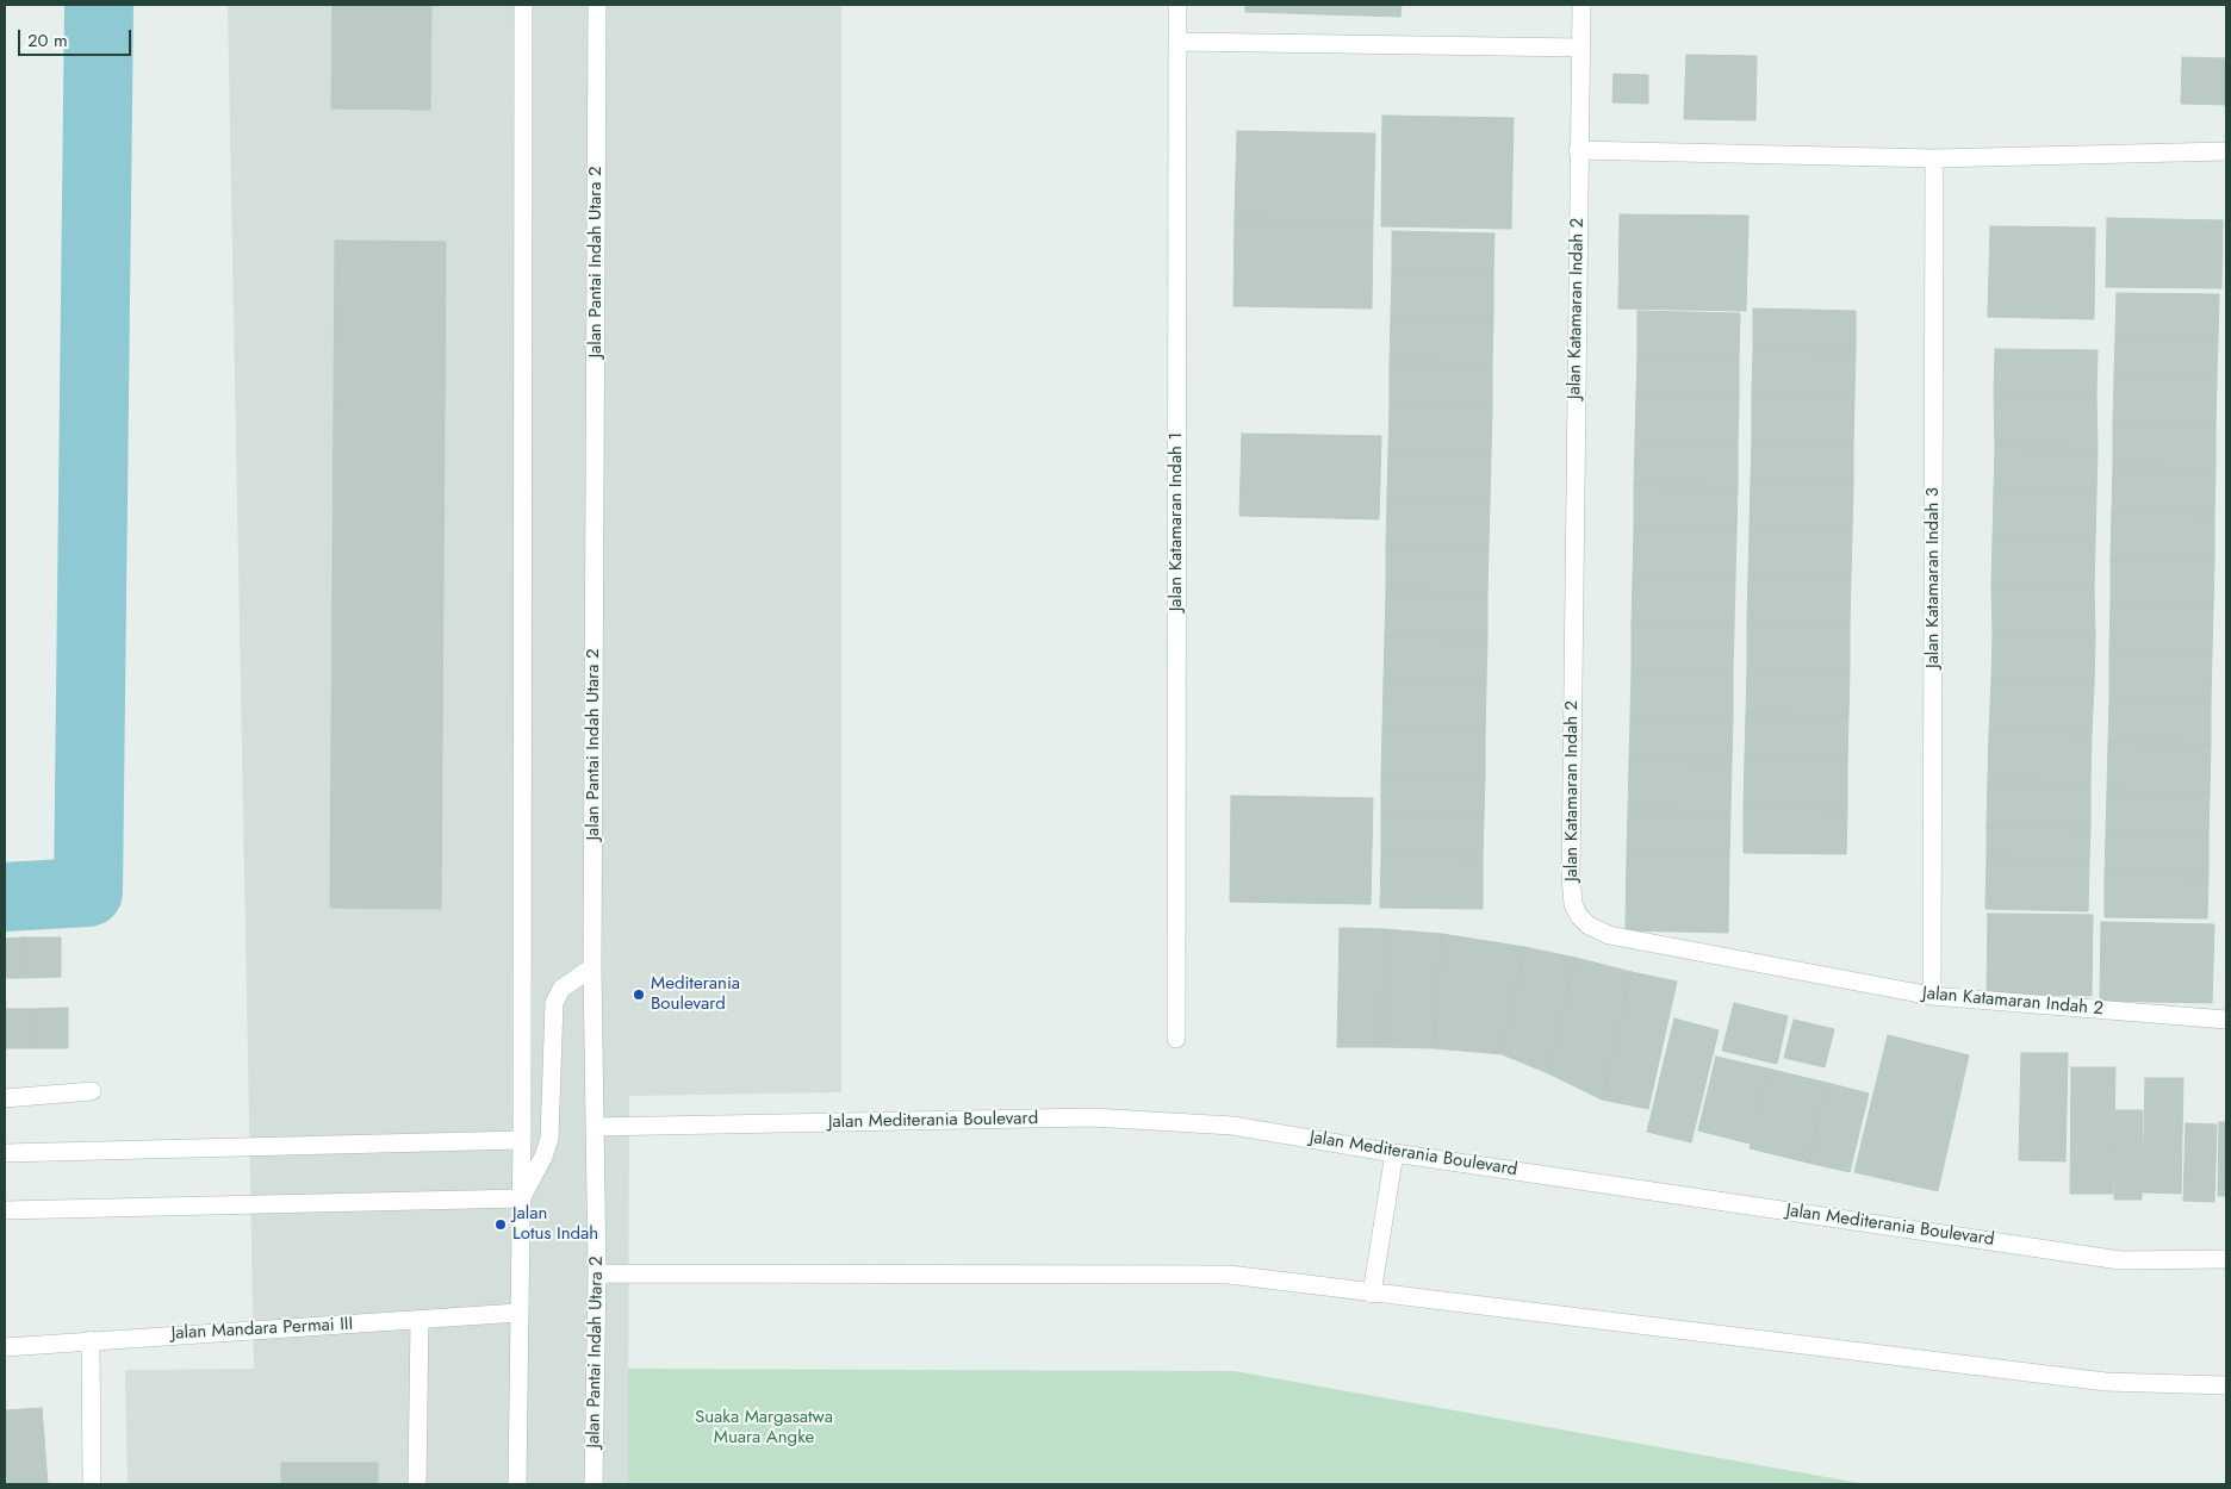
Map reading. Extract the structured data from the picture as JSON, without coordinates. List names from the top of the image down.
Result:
{
  "streets": {
    "street": [
      "Jalan Pantai Indah Utara 2",
      "Jalan Katamaran Indah 2",
      "Jalan Katamaran Indah 1",
      "Jalan Katamaran Indah 3",
      "Jalan Mediterania Boulevard",
      "Jalan Mandara Permai III"
    ]
  },
  "crossings": [
    ["Jalan Pantai Indah Utara 2", "Jalan Mediterania Boulevard"],
    ["Jalan Katamaran Indah 2", "Jalan Katamaran Indah 3"]
  ],
  "parks": ["Suaka Margasatwa Muara Angke"],
  "places": ["Mediterania Boulevard", "Jalan Lotus Indah"],
  "scale_bar": "20 m"
}
